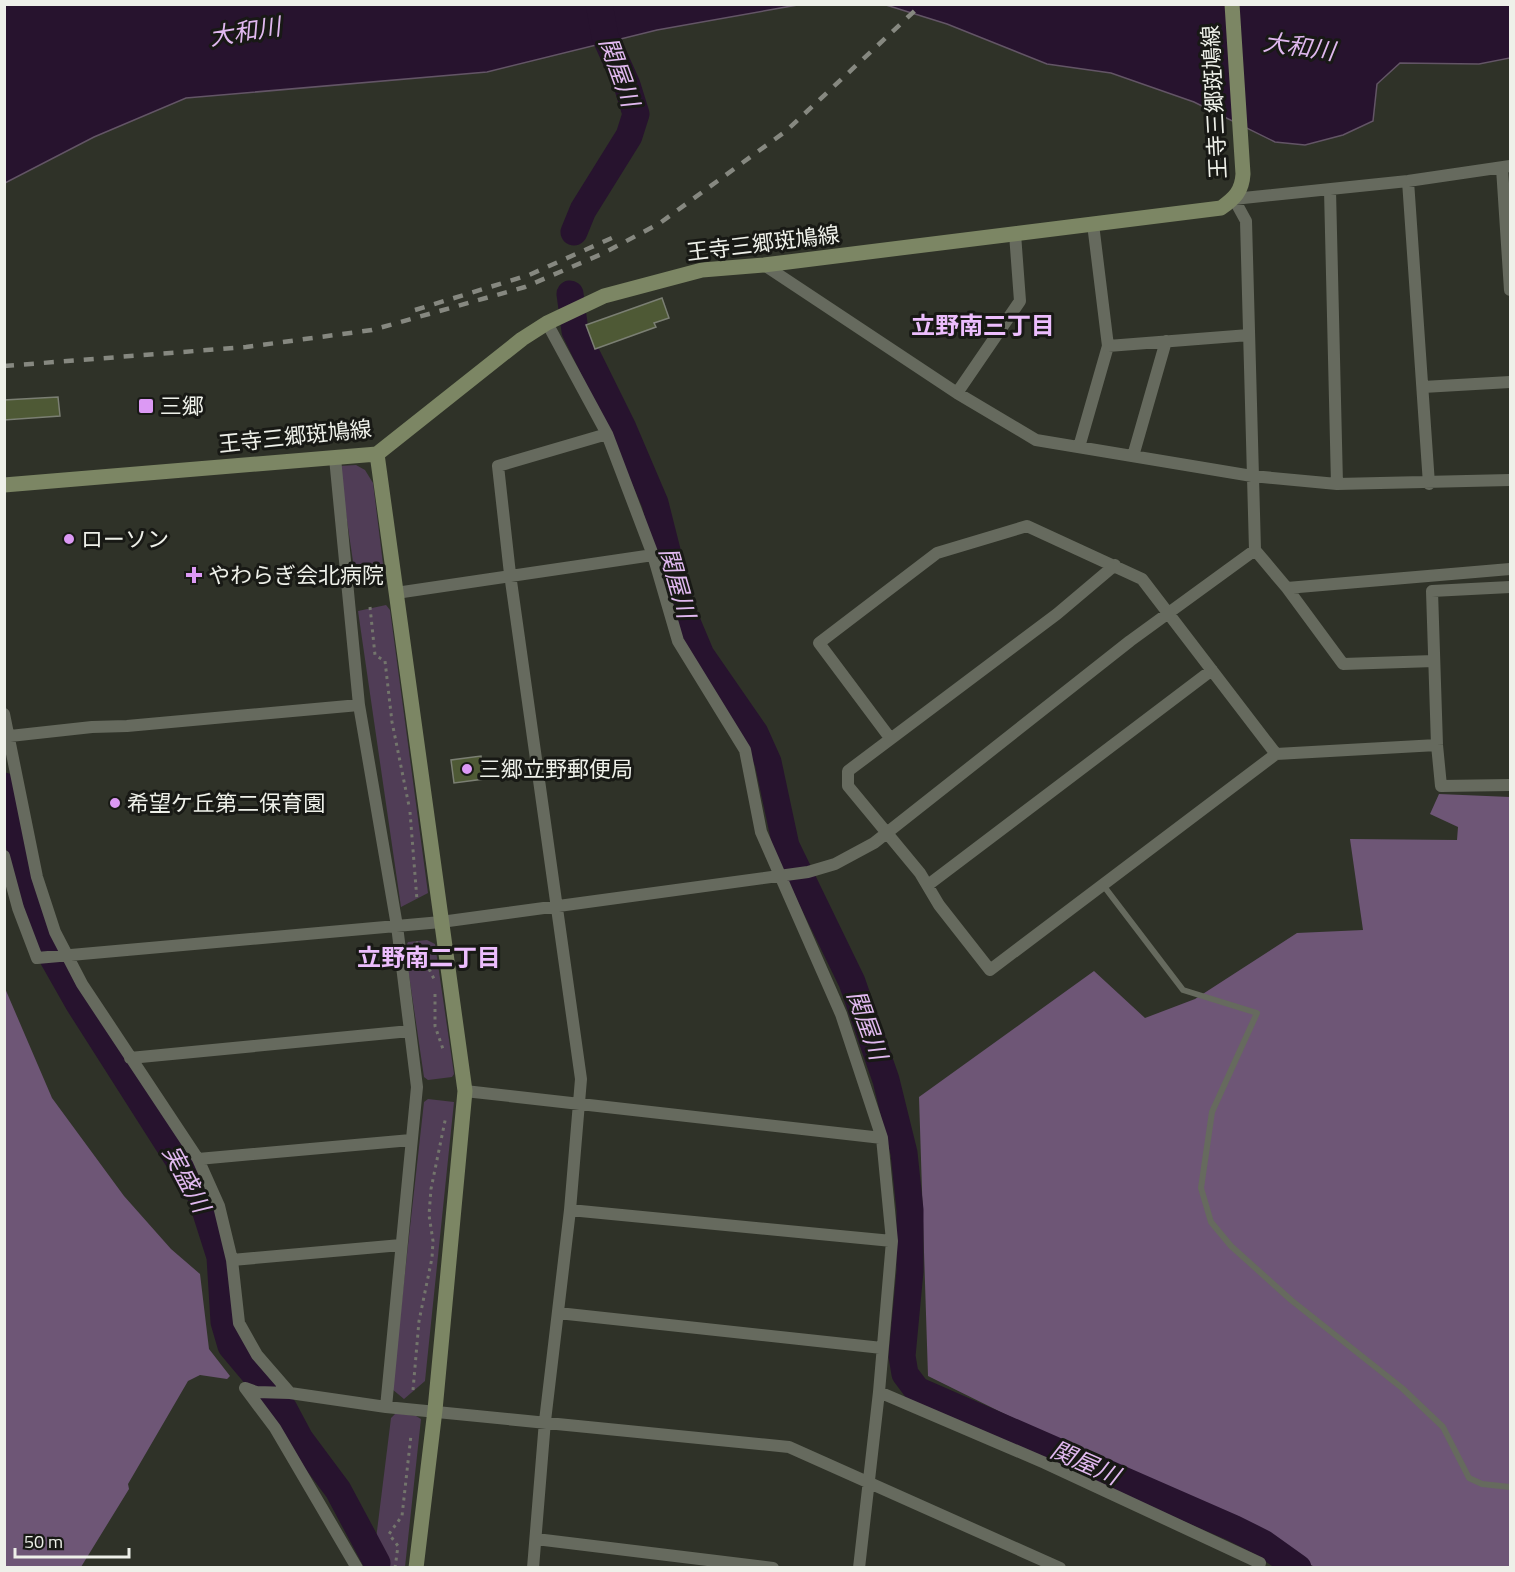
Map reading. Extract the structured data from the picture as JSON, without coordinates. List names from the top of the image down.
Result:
{
  "streets": {
    "main road": ["王寺三郷斑鳩線"]
  },
  "districts": ["立野南三丁目", "立野南二丁目"],
  "water": ["大和川", "関屋川", "実盛川"],
  "places": {
    "transit": ["三郷"],
    "other": ["ローソン", "三郷立野郵便局", "希望ケ丘第二保育園"],
    "health": ["やわらぎ会北病院"]
  },
  "scale_bar": "50 m"
}
